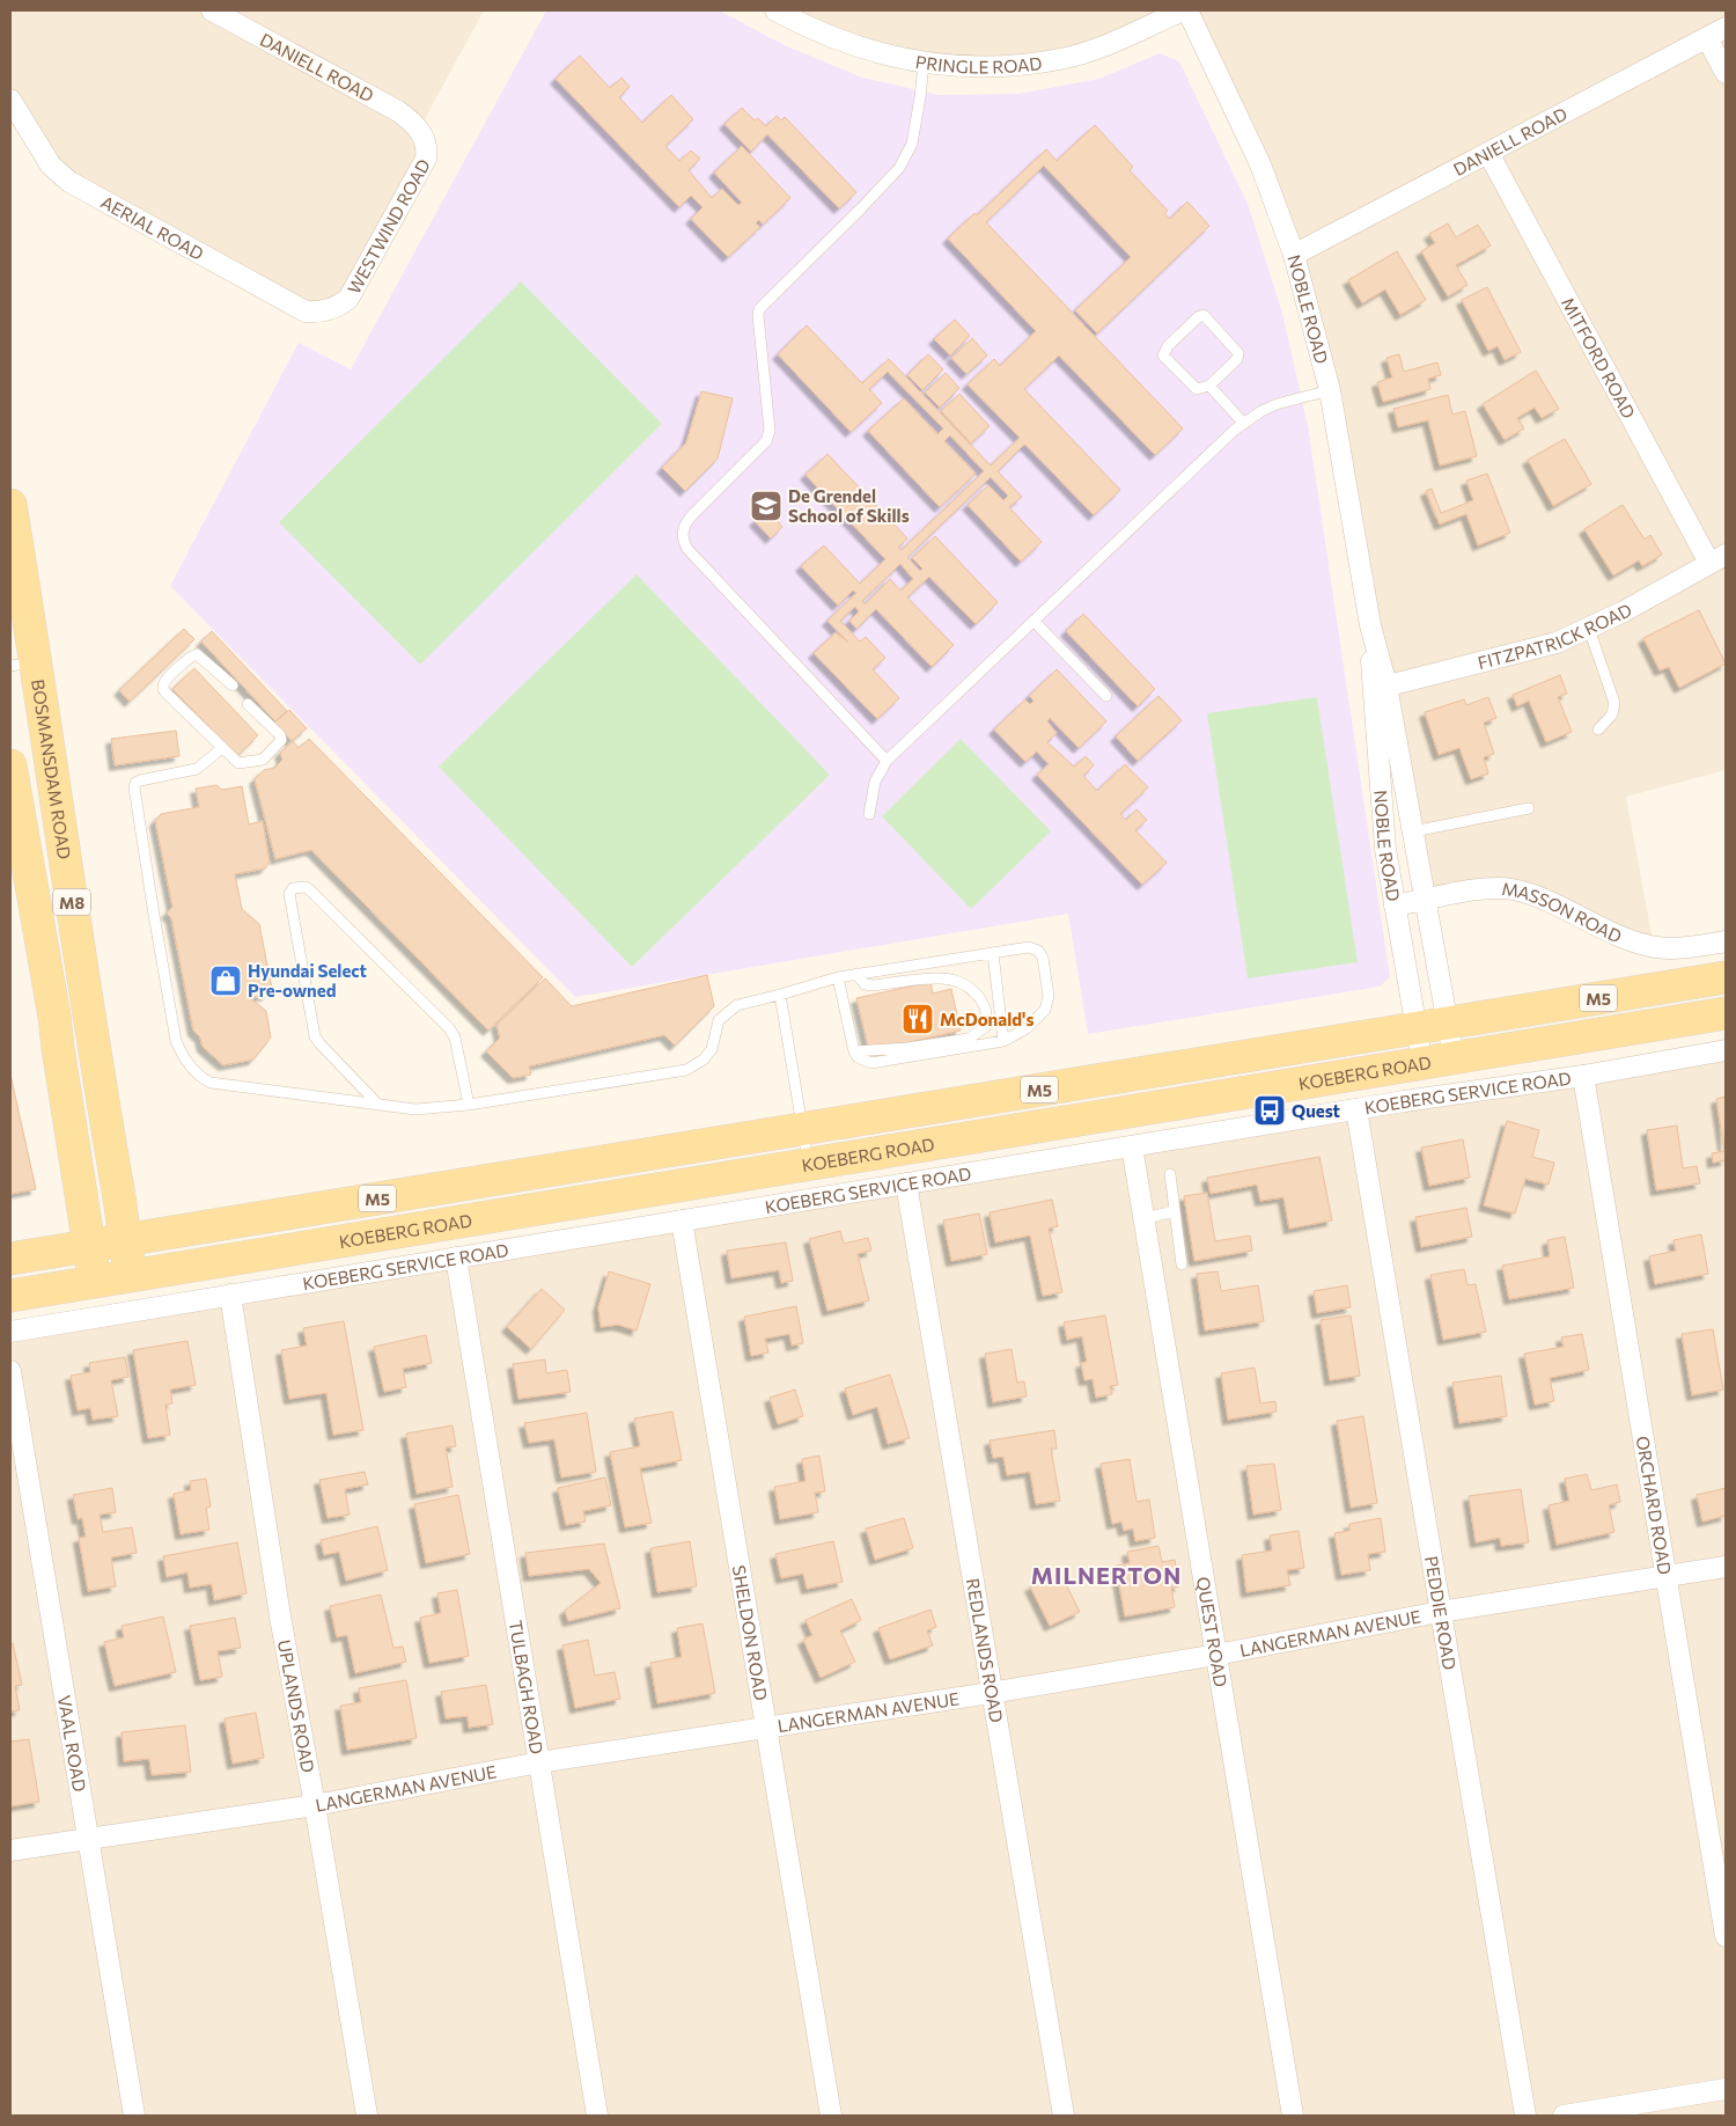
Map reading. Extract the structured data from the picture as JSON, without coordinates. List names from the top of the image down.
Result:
{
  "streets": {
    "main road": [
      "BOSMANSDAM ROAD",
      "M8",
      "M5",
      "KOEBERG ROAD"
    ],
    "street": [
      "PRINGLE ROAD",
      "DANIELL ROAD",
      "WESTWIND ROAD",
      "AERIAL ROAD",
      "NOBLE ROAD",
      "MITFORD ROAD",
      "FITZPATRICK ROAD",
      "MASSON ROAD",
      "KOEBERG SERVICE ROAD",
      "ORCHARD ROAD",
      "PEDDIE ROAD",
      "QUEST ROAD",
      "LANGERMAN AVENUE",
      "SHELDON ROAD",
      "REDLANDS ROAD",
      "TULBAGH ROAD",
      "UPLANDS ROAD",
      "VAAL ROAD"
    ]
  },
  "crossings": [
    ["DANIELL ROAD", "WESTWIND ROAD"],
    ["DANIELL ROAD", "NOBLE ROAD"],
    ["DANIELL ROAD", "MITFORD ROAD"],
    ["WESTWIND ROAD", "AERIAL ROAD"],
    ["NOBLE ROAD", "FITZPATRICK ROAD"],
    ["NOBLE ROAD", "MASSON ROAD"],
    ["NOBLE ROAD", "KOEBERG ROAD"],
    ["MITFORD ROAD", "FITZPATRICK ROAD"],
    ["BOSMANSDAM ROAD", "KOEBERG ROAD"],
    ["M8", "KOEBERG ROAD"],
    ["KOEBERG SERVICE ROAD", "ORCHARD ROAD"],
    ["KOEBERG SERVICE ROAD", "PEDDIE ROAD"],
    ["KOEBERG SERVICE ROAD", "QUEST ROAD"],
    ["KOEBERG SERVICE ROAD", "SHELDON ROAD"],
    ["KOEBERG SERVICE ROAD", "REDLANDS ROAD"],
    ["KOEBERG SERVICE ROAD", "TULBAGH ROAD"],
    ["KOEBERG SERVICE ROAD", "UPLANDS ROAD"],
    ["ORCHARD ROAD", "LANGERMAN AVENUE"],
    ["PEDDIE ROAD", "LANGERMAN AVENUE"],
    ["QUEST ROAD", "LANGERMAN AVENUE"],
    ["LANGERMAN AVENUE", "SHELDON ROAD"],
    ["LANGERMAN AVENUE", "REDLANDS ROAD"],
    ["LANGERMAN AVENUE", "TULBAGH ROAD"],
    ["LANGERMAN AVENUE", "UPLANDS ROAD"],
    ["LANGERMAN AVENUE", "VAAL ROAD"]
  ],
  "districts": ["MILNERTON"],
  "places": {
    "school or university": ["De Grendel School of Skills"],
    "shop": ["Hyundai Select Pre-owned"],
    "restaurant": ["McDonald's"],
    "bus stop": ["Quest"]
  }
}
